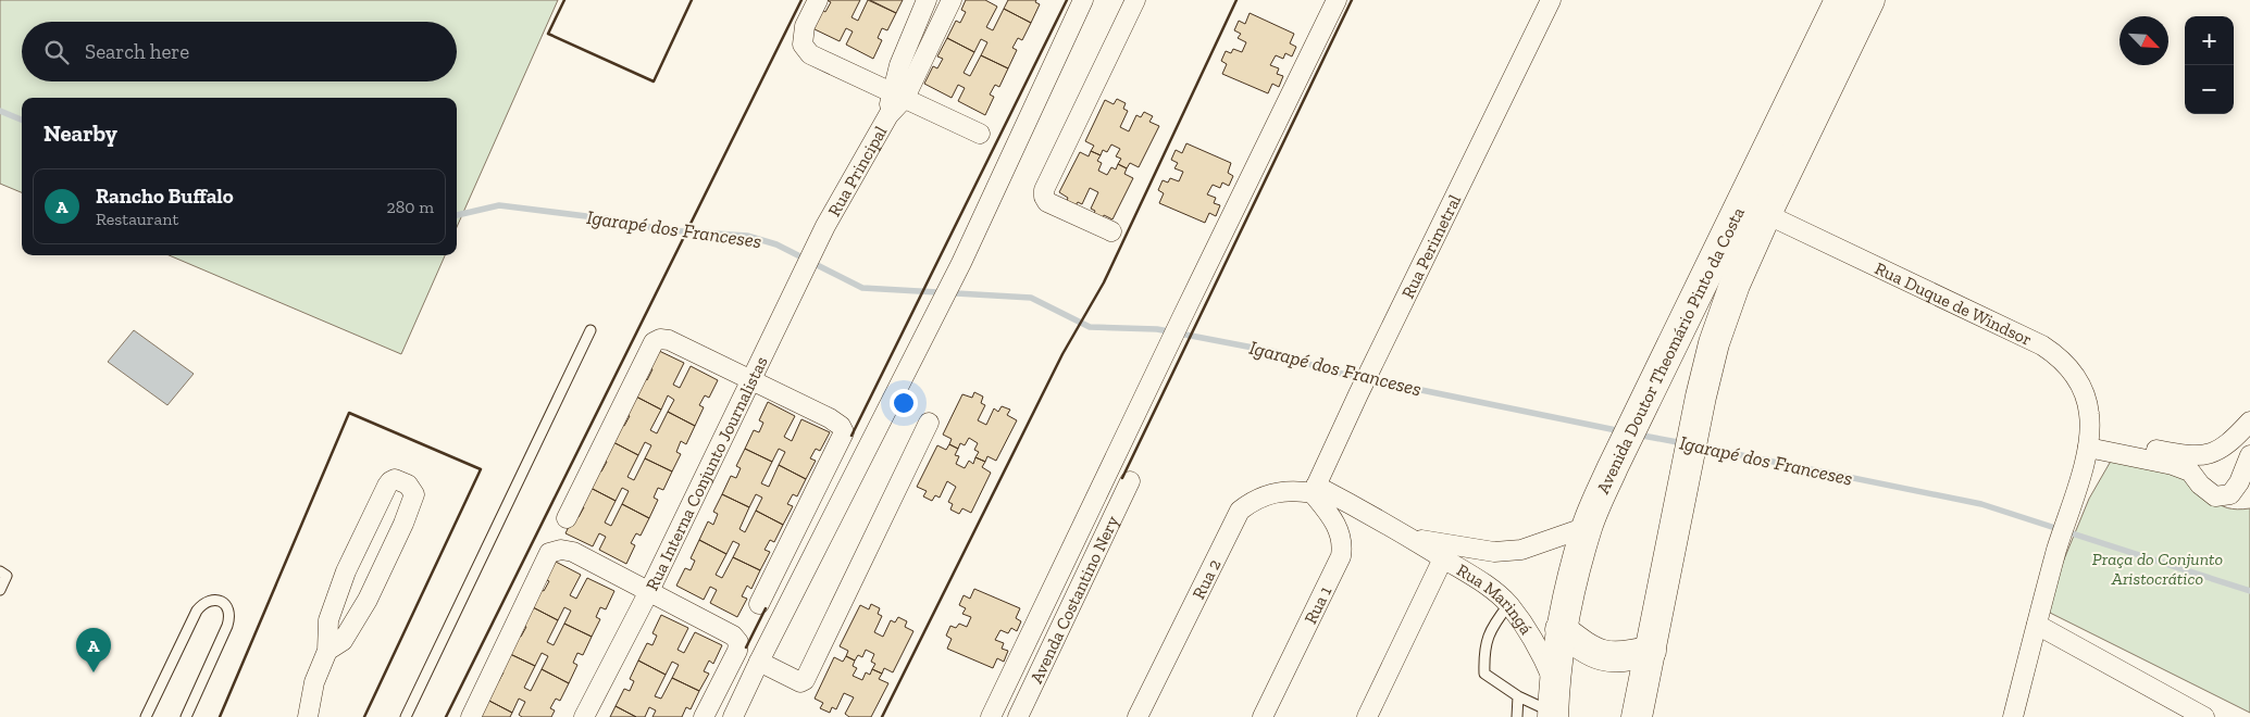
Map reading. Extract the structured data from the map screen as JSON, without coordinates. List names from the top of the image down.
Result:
{
  "streets": {
    "main road": ["Avenida Doutor Theomário Pinto da Costa"],
    "street": [
      "Rua Principal",
      "Rua Perimetral",
      "Rua Duque de Windsor",
      "Rua Interna Conjunto Journalistas",
      "Rua 2",
      "Avenda Costantino Nery",
      "Rua Maringá",
      "Rua 1"
    ]
  },
  "crossings": [
    ["Rua Principal", "Rua Interna Conjunto Journalistas"],
    ["Rua Perimetral", "Rua 2"],
    ["Rua Perimetral", "Rua Maringá"],
    ["Rua Perimetral", "Rua 1"],
    ["Rua Duque de Windsor", "Avenida Doutor Theomário Pinto da Costa"],
    ["Avenida Doutor Theomário Pinto da Costa", "Rua Maringá"],
    ["Rua 2", "Rua Maringá"],
    ["Rua 2", "Rua 1"],
    ["Rua Maringá", "Rua 1"]
  ],
  "water": ["Igarapé dos Franceses"],
  "parks": ["Praça do Conjunto Aristocrático"],
  "north": "bottom right",
  "page": {
    "map_buttons": ["+", "−"],
    "search": "Search here",
    "heading": "Nearby",
    "list": [
      {
        "mark": "A",
        "name": "Rancho Buffalo",
        "note": "Restaurant",
        "value": "280 m"
      }
    ],
    "pins": "A"
  }
}
